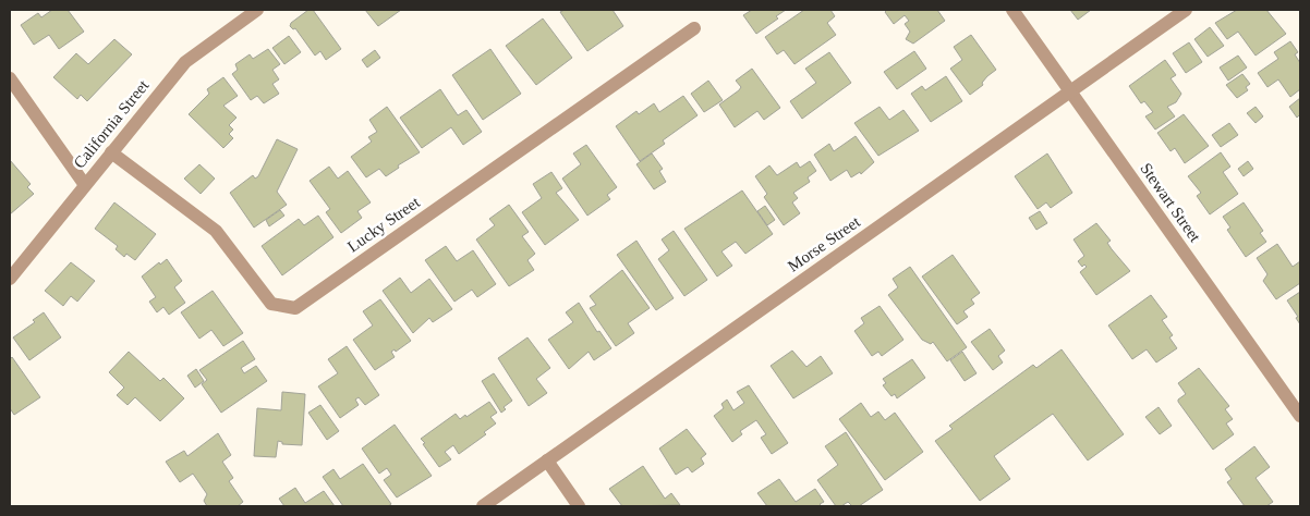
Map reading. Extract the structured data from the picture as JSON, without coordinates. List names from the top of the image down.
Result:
{
  "streets": {
    "street": [
      "California Street",
      "Stewart Street",
      "Lucky Street",
      "Morse Street"
    ]
  },
  "crossings": [
    ["California Street", "Lucky Street"],
    ["Stewart Street", "Morse Street"]
  ]
}
